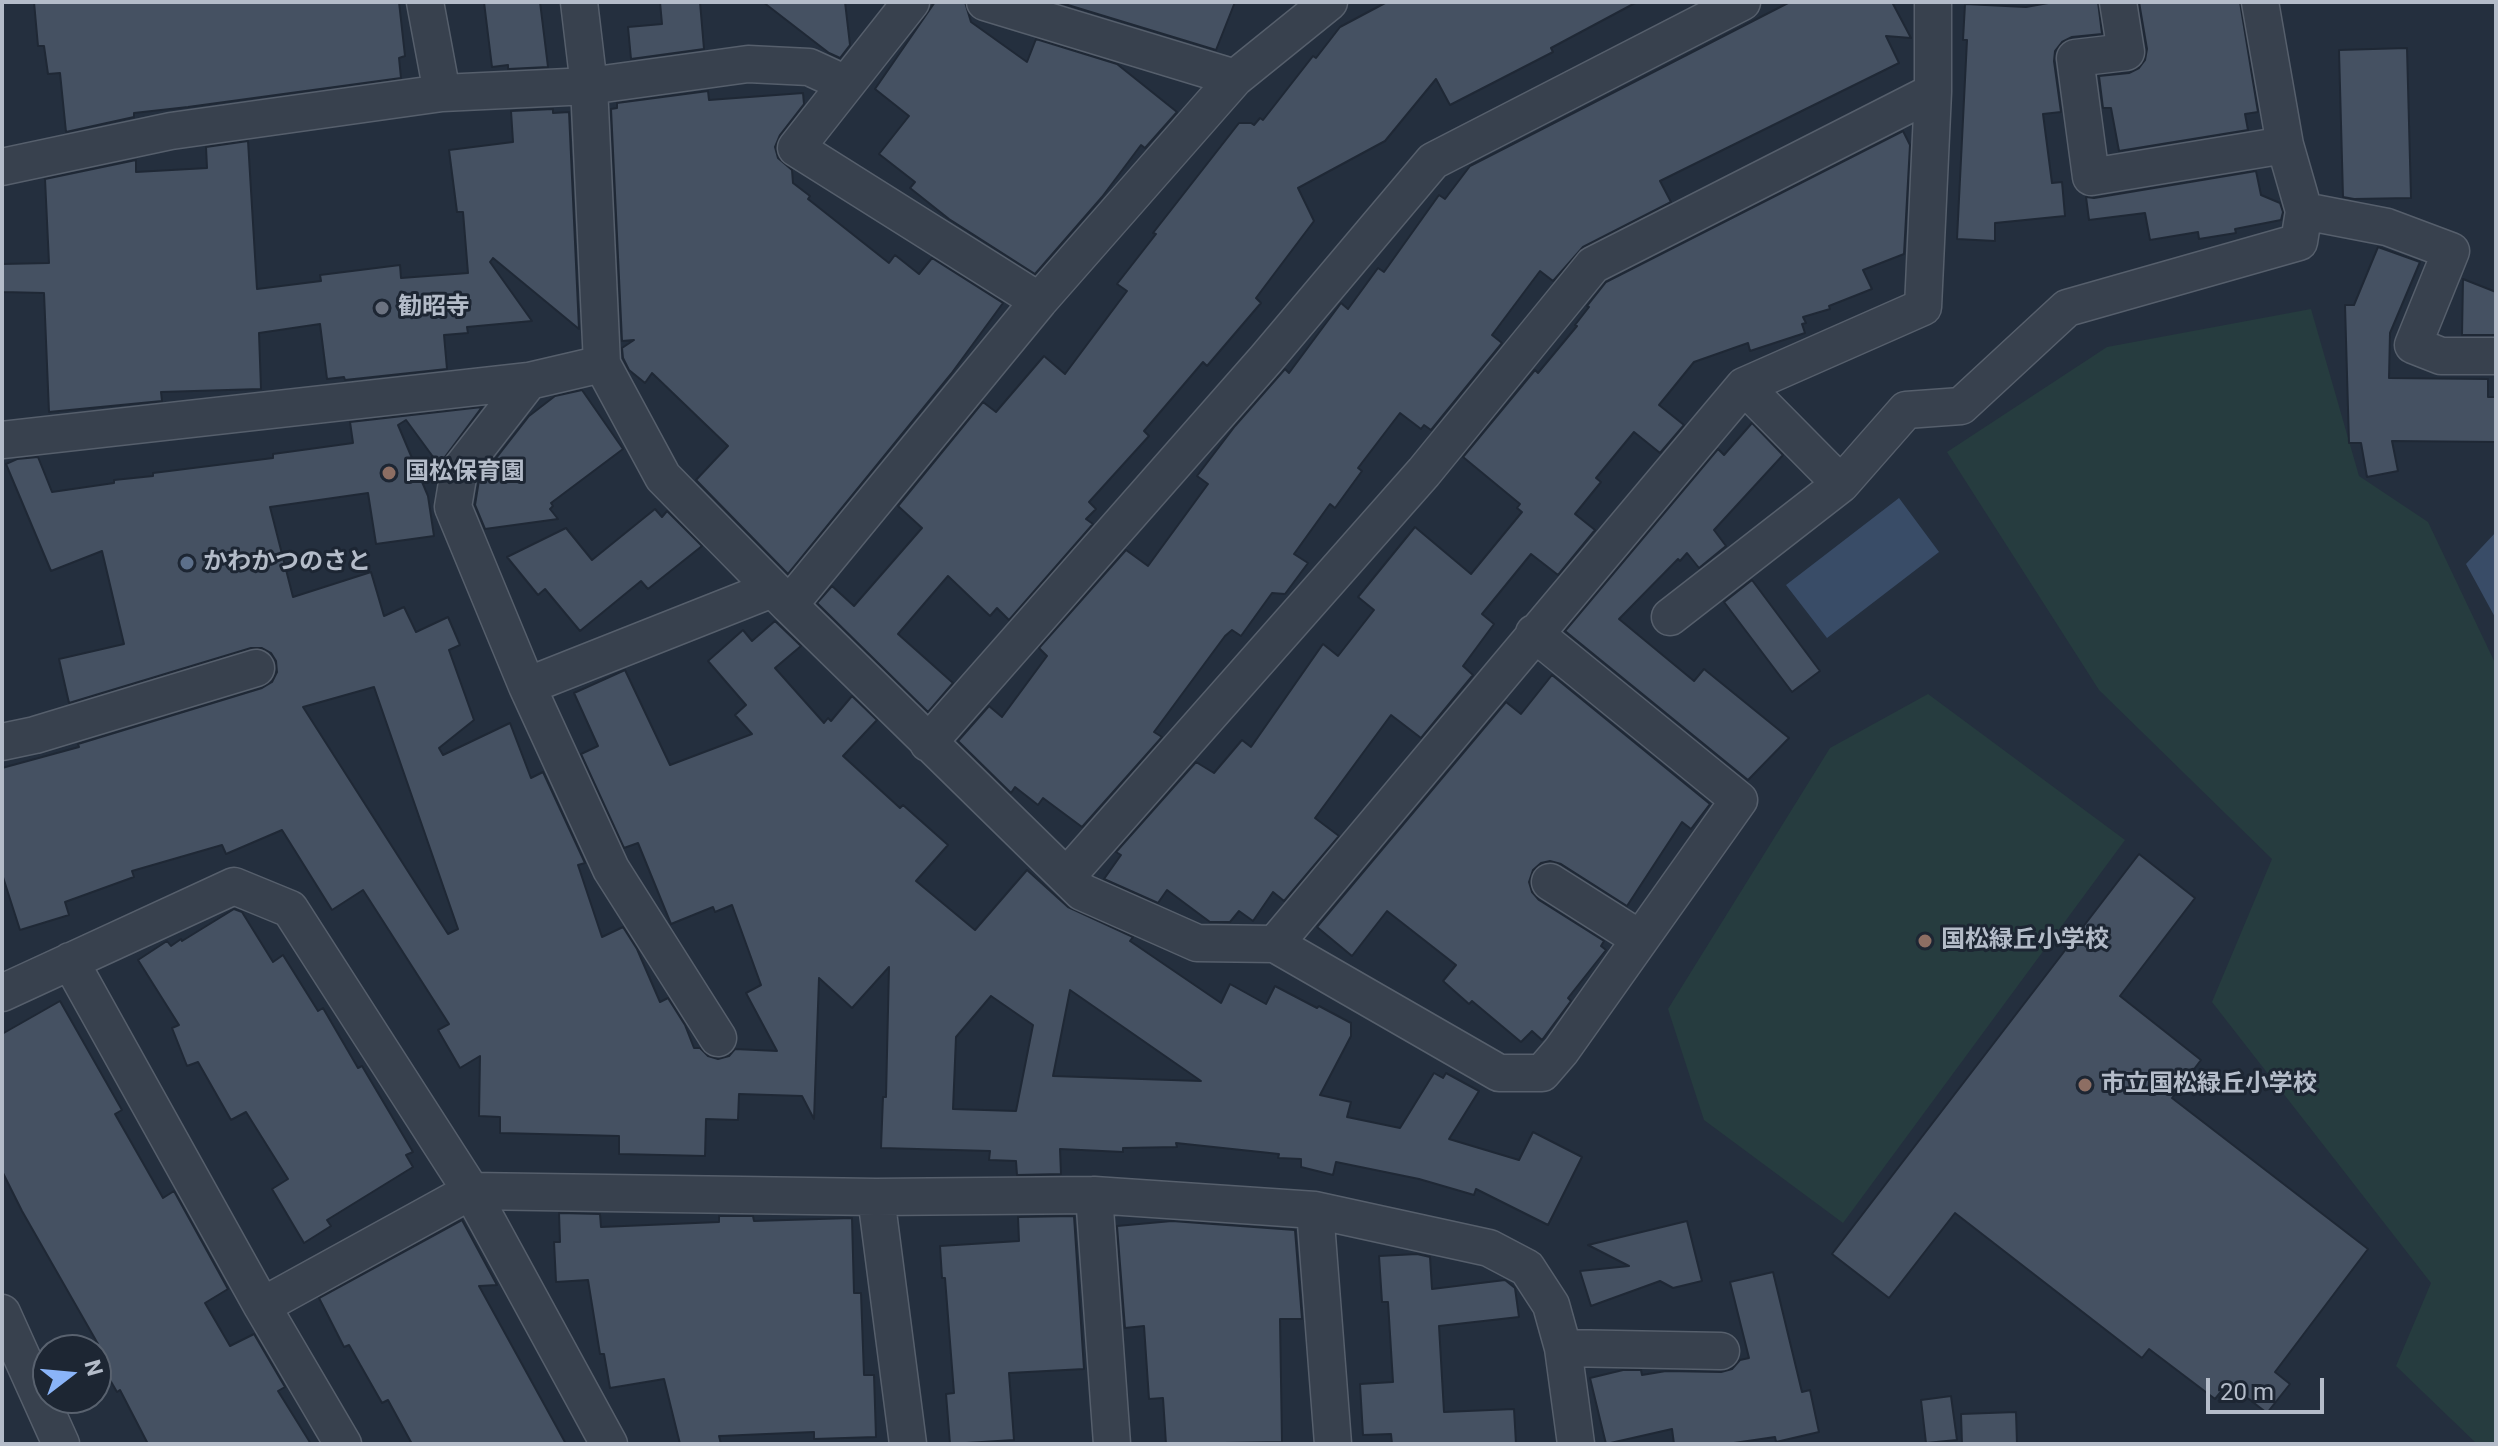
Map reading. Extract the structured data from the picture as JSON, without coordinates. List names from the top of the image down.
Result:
{
  "places": [
    "勧昭寺",
    "国松保育園",
    "かわかつのさと",
    "国松緑丘小学校",
    "市立国松緑丘小学校"
  ],
  "scale_bar": "20 m",
  "north": "right"
}
